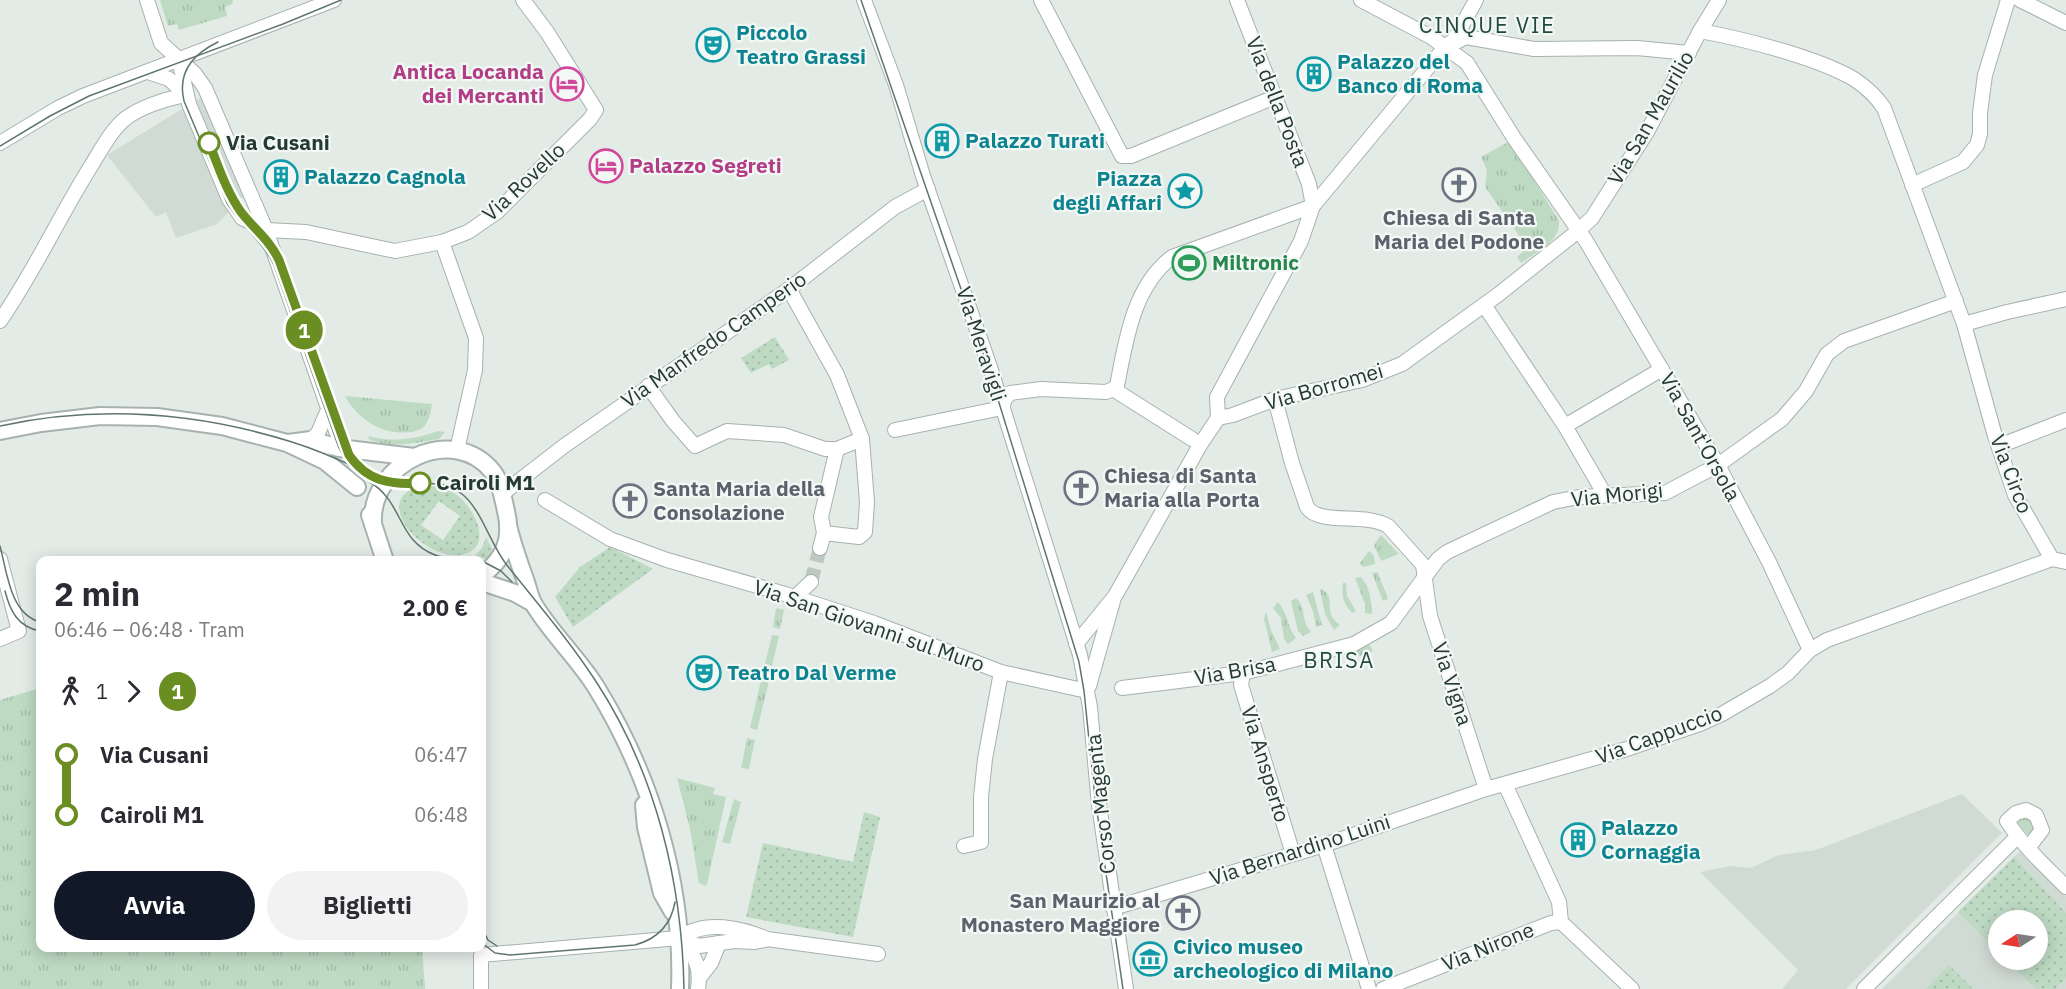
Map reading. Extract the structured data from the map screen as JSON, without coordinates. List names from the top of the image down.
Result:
{
  "streets": {
    "street": [
      "Via della Posta",
      "Via San Maurilio",
      "Via Rovello",
      "Via Manfredo Camperio",
      "Via Meravigli",
      "Via Borromei",
      "Via Sant'Orsola",
      "Via Circo",
      "Via Morigi",
      "Via San Giovanni sul Muro",
      "Via Brisa",
      "Via Vigna",
      "Via Cappuccio",
      "Via Ansperto",
      "Corso Magenta",
      "Via Bernardino Luini",
      "Via Nirone"
    ]
  },
  "crossings": [
    ["Via San Maurilio", "Via Borromei"],
    ["Via San Maurilio", "Via Sant'Orsola"],
    ["Via San Maurilio", "Via Circo"],
    ["Via Manfredo Camperio", "Via Meravigli"],
    ["Via Meravigli", "Via San Giovanni sul Muro"],
    ["Via Meravigli", "Corso Magenta"],
    ["Via Sant'Orsola", "Via Morigi"],
    ["Via Sant'Orsola", "Via Cappuccio"],
    ["Via Circo", "Via Morigi"],
    ["Via Circo", "Via Cappuccio"],
    ["Via Morigi", "Via Brisa"],
    ["Via Morigi", "Via Vigna"],
    ["Via San Giovanni sul Muro", "Corso Magenta"],
    ["Via Brisa", "Via Vigna"],
    ["Via Brisa", "Via Ansperto"],
    ["Via Vigna", "Via Cappuccio"],
    ["Via Vigna", "Via Bernardino Luini"],
    ["Via Cappuccio", "Via Bernardino Luini"],
    ["Via Ansperto", "Via Bernardino Luini"],
    ["Corso Magenta", "Via Bernardino Luini"]
  ],
  "districts": ["CINQUE VIE", "BRISA"],
  "places": {
    "theatre": ["Piccolo Teatro Grassi", "Teatro Dal Verme"],
    "building": [
      "Palazzo del Banco di Roma",
      "Palazzo Turati",
      "Palazzo Cagnola",
      "Palazzo Cornaggia"
    ],
    "hotel": ["Antica Locanda dei Mercanti", "Palazzo Segreti"],
    "other": ["Via Cusani", "Cairoli M1"],
    "church": [
      "Chiesa di Santa Maria del Podone",
      "Chiesa di Santa Maria alla Porta",
      "Santa Maria della Consolazione",
      "San Maurizio al Monastero Maggiore"
    ],
    "place": ["Piazza degli Affari"],
    "sports": ["Miltronic"],
    "museum": ["Civico museo archeologico di Milano"]
  },
  "lines": ["tram line 1"],
  "north": "left",
  "page": {
    "on_map": "1",
    "heading": ["2 min", "06:46 – 06:48 · Tram", "2.00 €"],
    "legs": ["1", "1"],
    "list": [
      {
        "name": "Via Cusani",
        "value": "06:47"
      },
      {
        "name": "Cairoli M1",
        "value": "06:48"
      }
    ],
    "buttons": ["Avvia", "Biglietti"]
  }
}
